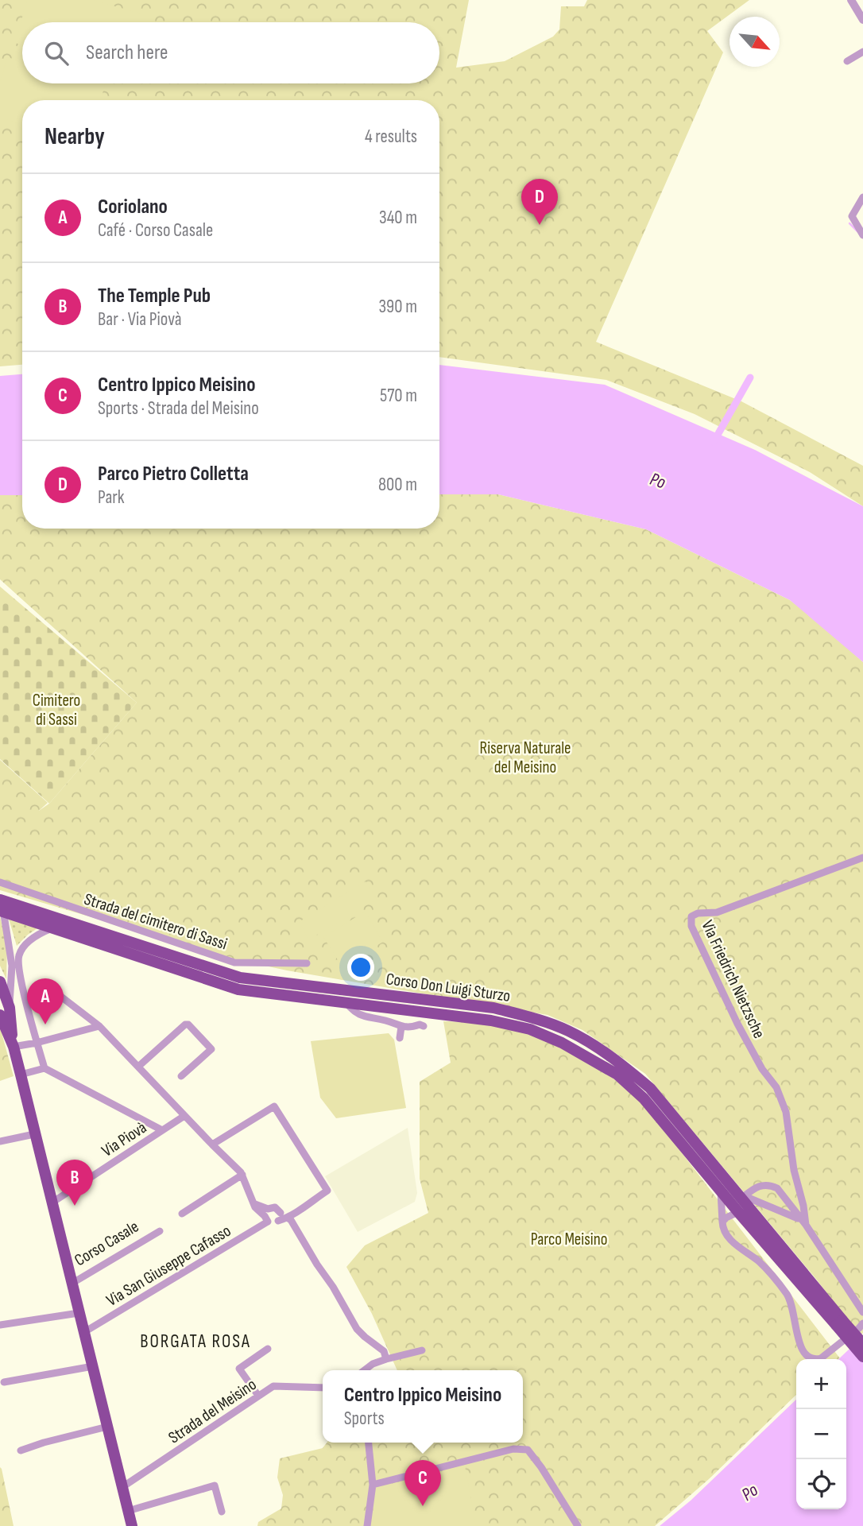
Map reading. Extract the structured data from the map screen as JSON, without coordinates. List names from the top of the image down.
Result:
{
  "streets": {
    "main road": ["Corso Don Luigi Sturzo", "Corso Casale"],
    "street": [
      "Strada del cimitero di Sassi",
      "Via Friedrich Nietzsche",
      "Via Piovà",
      "Via San Giuseppe Cafasso",
      "Strada del Meisino"
    ]
  },
  "crossings": [
    ["Via Piovà", "Corso Casale"],
    ["Corso Casale", "Via San Giuseppe Cafasso"],
    ["Corso Casale", "Strada del Meisino"]
  ],
  "districts": ["BORGATA ROSA"],
  "water": ["Po"],
  "parks": ["Cimitero di Sassi", "Riserva Naturale del Meisino", "Parco Meisino"],
  "north": "bottom right",
  "page": {
    "search": "Search here",
    "heading": ["Nearby", "4 results"],
    "list": [
      {
        "mark": "A",
        "name": "Coriolano",
        "note": "Café · Corso Casale",
        "value": "340 m"
      },
      {
        "mark": "B",
        "name": "The Temple Pub",
        "note": "Bar · Via Piovà",
        "value": "390 m"
      },
      {
        "mark": "C",
        "name": "Centro Ippico Meisino",
        "note": "Sports · Strada del Meisino",
        "value": "570 m"
      },
      {
        "mark": "D",
        "name": "Parco Pietro Colletta",
        "note": "Park",
        "value": "800 m"
      }
    ],
    "pins": [
      "D",
      "A",
      "B",
      "C"
    ],
    "map_buttons": ["+", "−"],
    "popup": ["Centro Ippico Meisino", "Sports"]
  }
}
